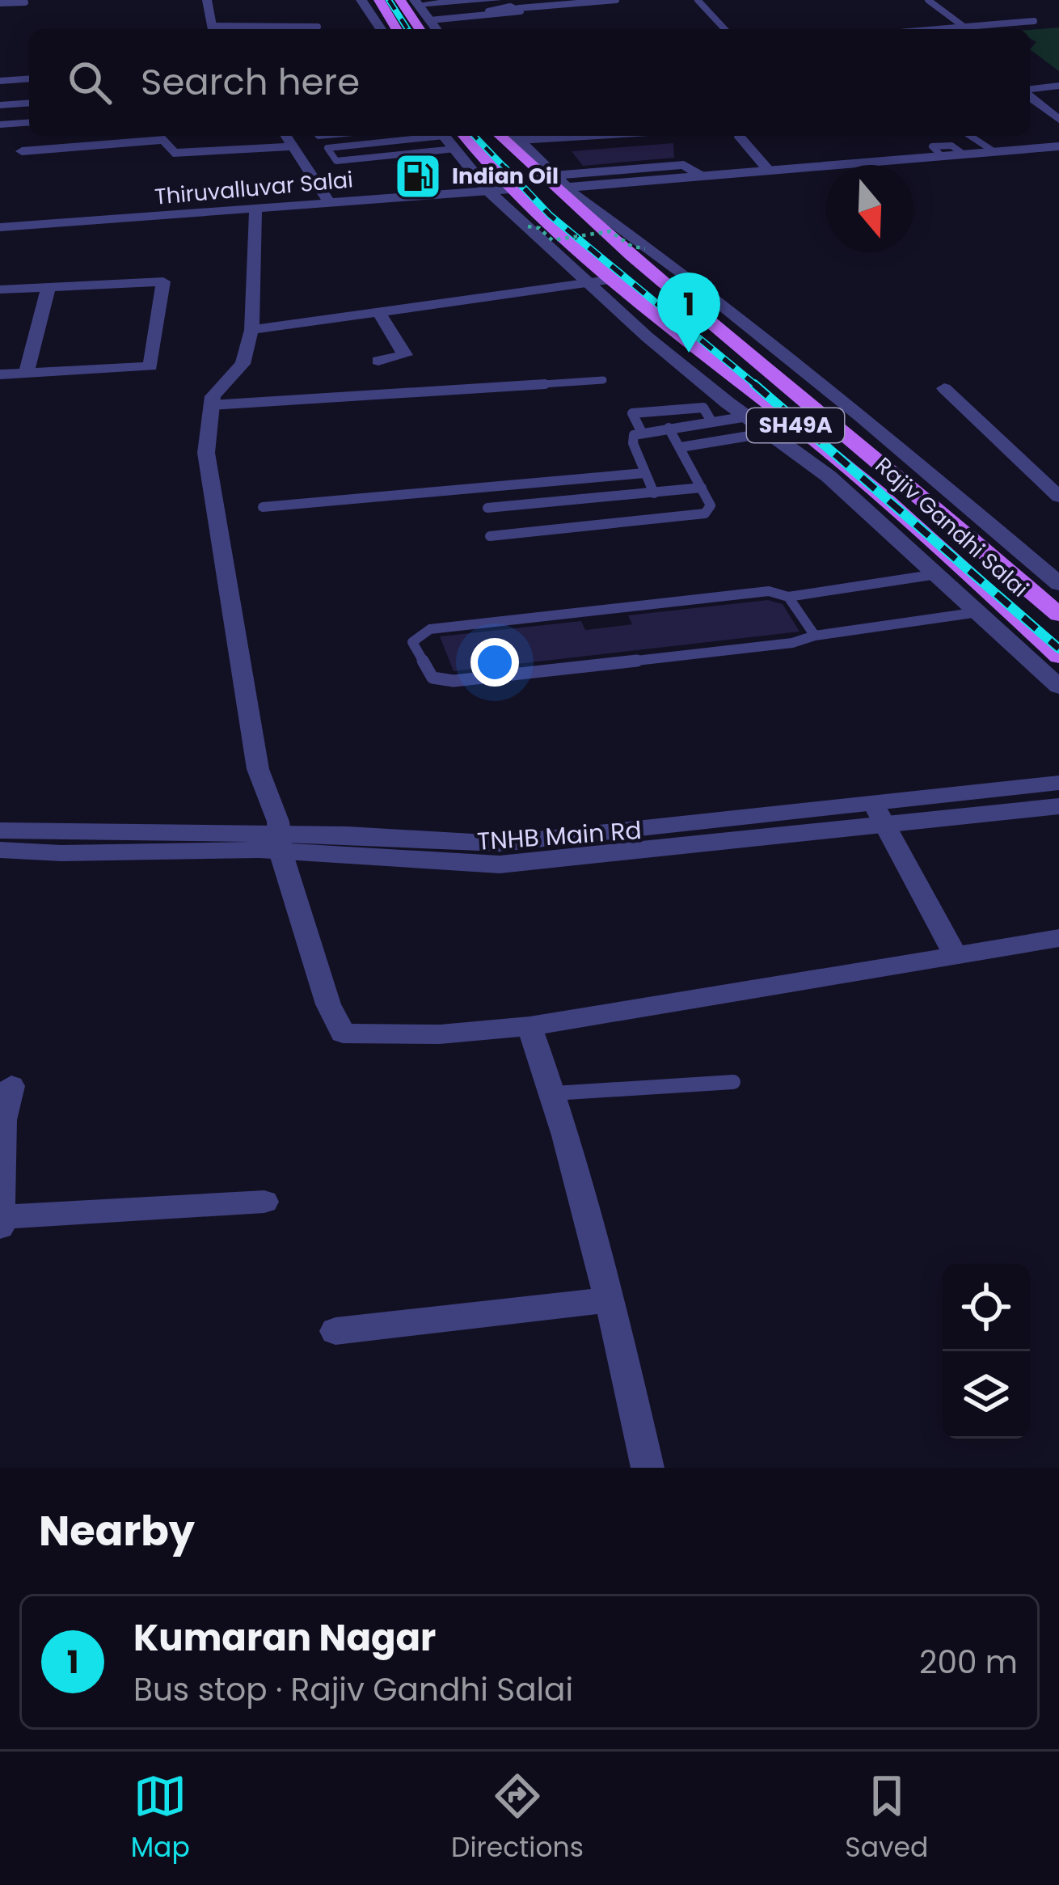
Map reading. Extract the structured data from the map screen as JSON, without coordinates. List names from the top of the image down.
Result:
{
  "streets": {
    "main road": ["SH49A", "Rajiv Gandhi Salai"],
    "street": ["Thiruvalluvar Salai", "TNHB Main Rd"]
  },
  "crossings": [
    ["Thiruvalluvar Salai", "Rajiv Gandhi Salai"]
  ],
  "places": {
    "fuel station": ["Indian Oil"]
  },
  "north": "bottom",
  "page": {
    "search": "Search here",
    "pins": "1",
    "heading": "Nearby",
    "list": [
      {
        "mark": "1",
        "name": "Kumaran Nagar",
        "note": "Bus stop · Rajiv Gandhi Salai",
        "value": "200 m"
      }
    ],
    "nav": ["Map", "Directions", "Saved"]
  }
}
